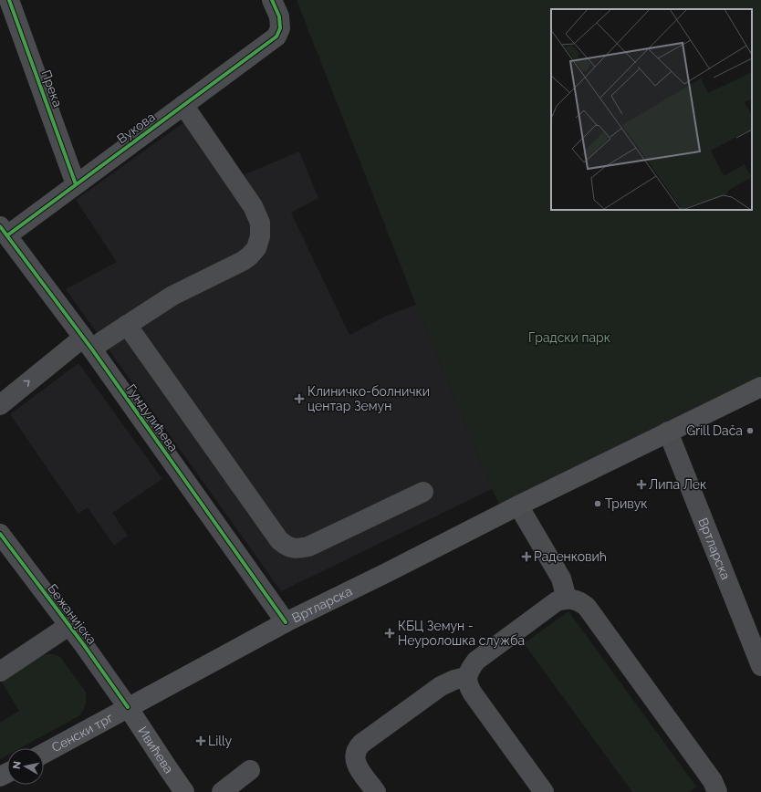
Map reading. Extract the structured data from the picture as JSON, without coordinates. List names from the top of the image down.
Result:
{
  "streets": {
    "main road": ["Вртларска", "Сенски трг", "Ивићева"],
    "street": [
      "Прека",
      "Вукова",
      "Гундулићева",
      "Бежанијска"
    ]
  },
  "crossings": [
    ["Прека", "Вукова"],
    ["Вукова", "Гундулићева"],
    ["Гундулићева", "Вртларска"],
    ["Вртларска", "Бежанијска"],
    ["Вртларска", "Сенски трг"],
    ["Вртларска", "Ивићева"],
    ["Бежанијска", "Сенски трг"],
    ["Бежанијска", "Ивићева"],
    ["Сенски трг", "Ивићева"]
  ],
  "parks": ["Градски парк"],
  "places": {
    "health": [
      "Клиничко-болнички центар Земун",
      "Липа Лек",
      "Раденковић",
      "КБЦ Земун - Неуролошка служба",
      "Lilly"
    ],
    "other": ["Grill Dača", "Тривук"]
  },
  "north": "left"
}
